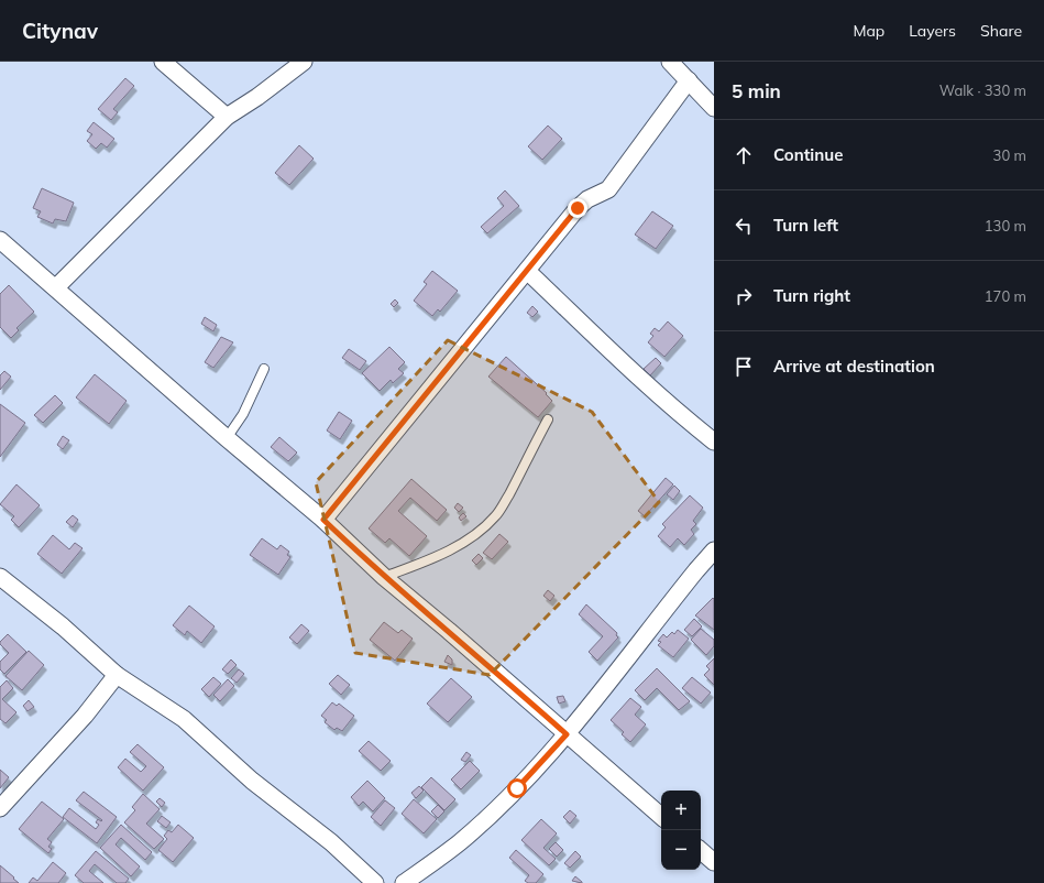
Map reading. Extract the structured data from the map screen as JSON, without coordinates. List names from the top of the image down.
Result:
{
  "page": {
    "header": "Citynav",
    "nav": ["Map", "Layers", "Share"],
    "heading": ["5 min", "Walk · 330 m"],
    "list": [
      ["Continue", "30 m"],
      ["Turn left", "130 m"],
      ["Turn right", "170 m"],
      "Arrive at destination"
    ],
    "map_buttons": ["+", "−"]
  }
}
